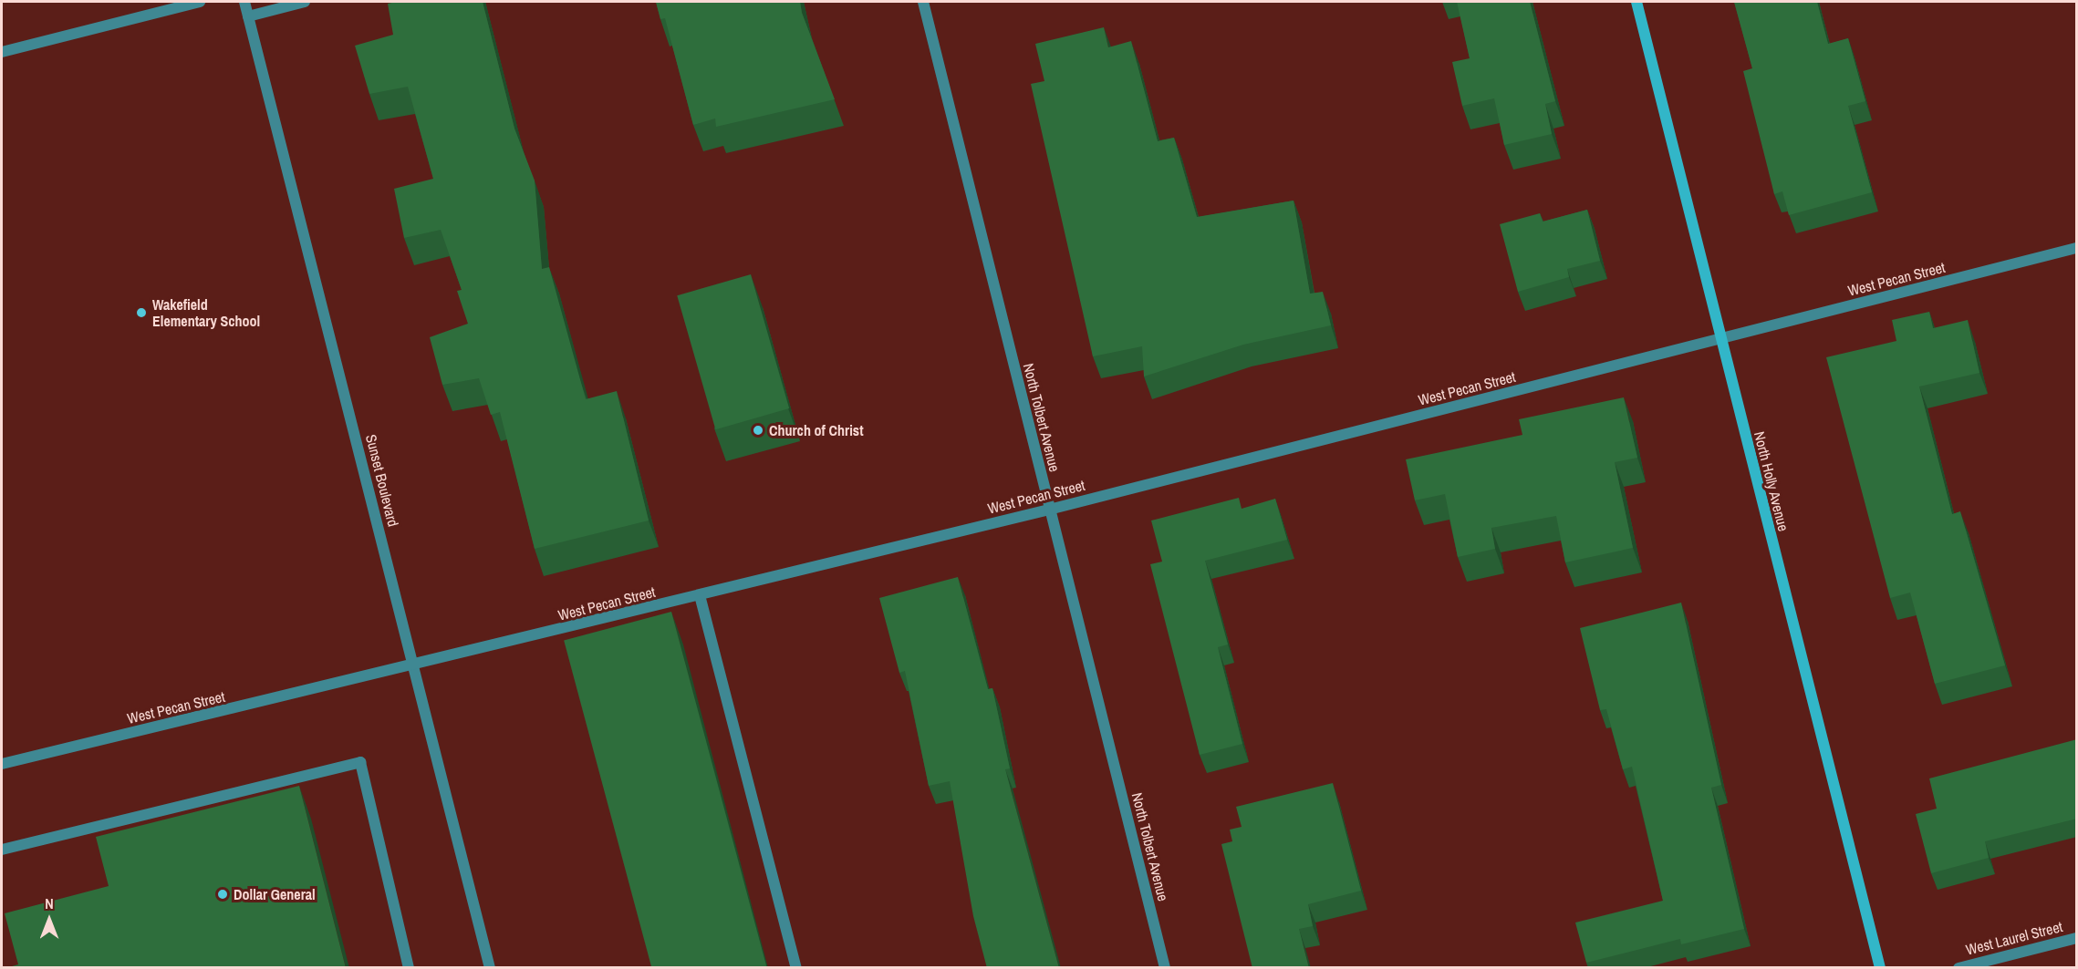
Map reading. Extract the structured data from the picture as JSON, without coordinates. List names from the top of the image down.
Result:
{
  "streets": {
    "street": [
      "West Pecan Street",
      "North Tolbert Avenue",
      "Sunset Boulevard",
      "North Holly Avenue",
      "West Laurel Street"
    ]
  },
  "crossings": [
    ["West Pecan Street", "North Tolbert Avenue"],
    ["West Pecan Street", "Sunset Boulevard"],
    ["West Pecan Street", "North Holly Avenue"]
  ],
  "places": ["Wakefield Elementary School", "Church of Christ", "Dollar General"],
  "north": "top"
}
